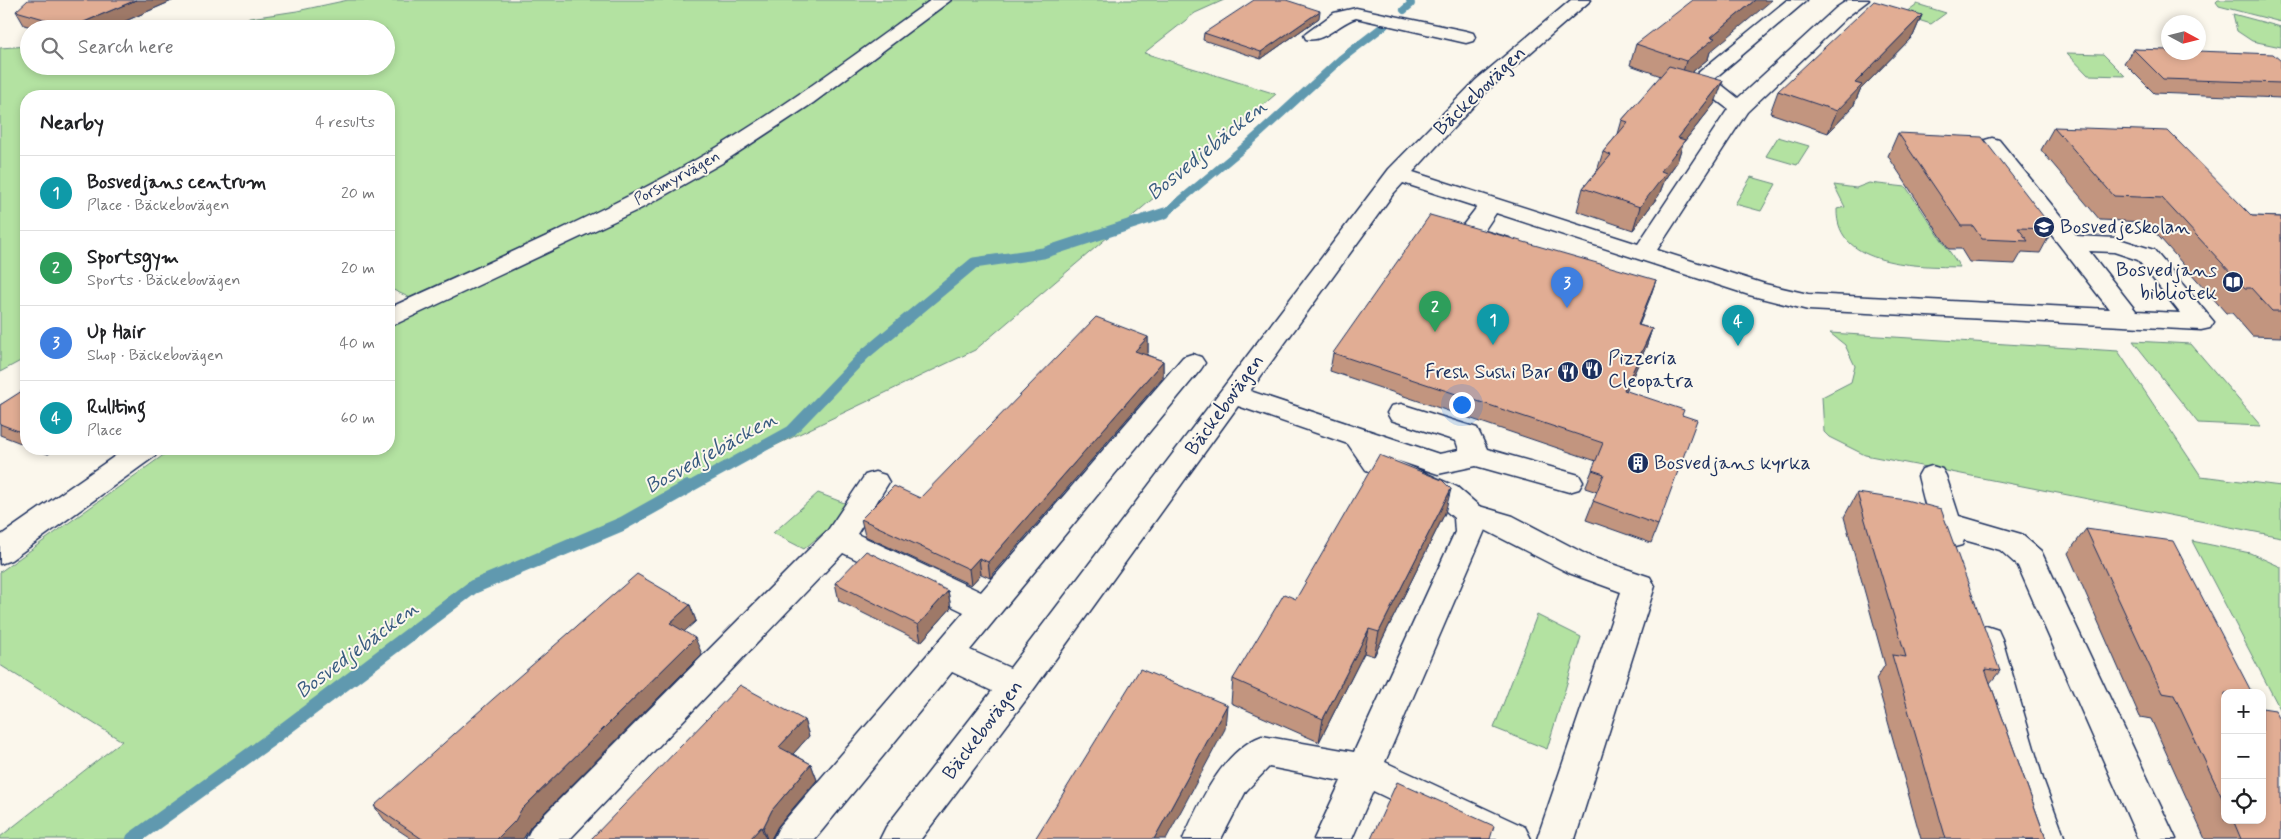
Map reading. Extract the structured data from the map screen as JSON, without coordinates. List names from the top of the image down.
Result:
{
  "streets": {
    "street": ["Bäckebovägen", "Porsmyrvägen"]
  },
  "water": ["Bosvedjebäcken"],
  "places": {
    "school or university": ["Bosvedjeskolan"],
    "library": ["Bosvedjans bibliotek"],
    "restaurant": ["Pizzeria Cleopatra", "Fresh Sushi Bar"],
    "building": ["Bosvedjans kyrka"]
  },
  "north": "right",
  "page": {
    "search": "Search here",
    "heading": ["Nearby", "4 results"],
    "list": [
      {
        "mark": "1",
        "name": "Bosvedjans centrum",
        "note": "Place · Bäckebovägen",
        "value": "20 m"
      },
      {
        "mark": "2",
        "name": "Sportsgym",
        "note": "Sports · Bäckebovägen",
        "value": "20 m"
      },
      {
        "mark": "3",
        "name": "Up Hair",
        "note": "Shop · Bäckebovägen",
        "value": "40 m"
      },
      {
        "mark": "4",
        "name": "Rullting",
        "note": "Place",
        "value": "60 m"
      }
    ],
    "pins": [
      "3",
      "2",
      "1",
      "4"
    ],
    "map_buttons": ["+", "−"]
  }
}
